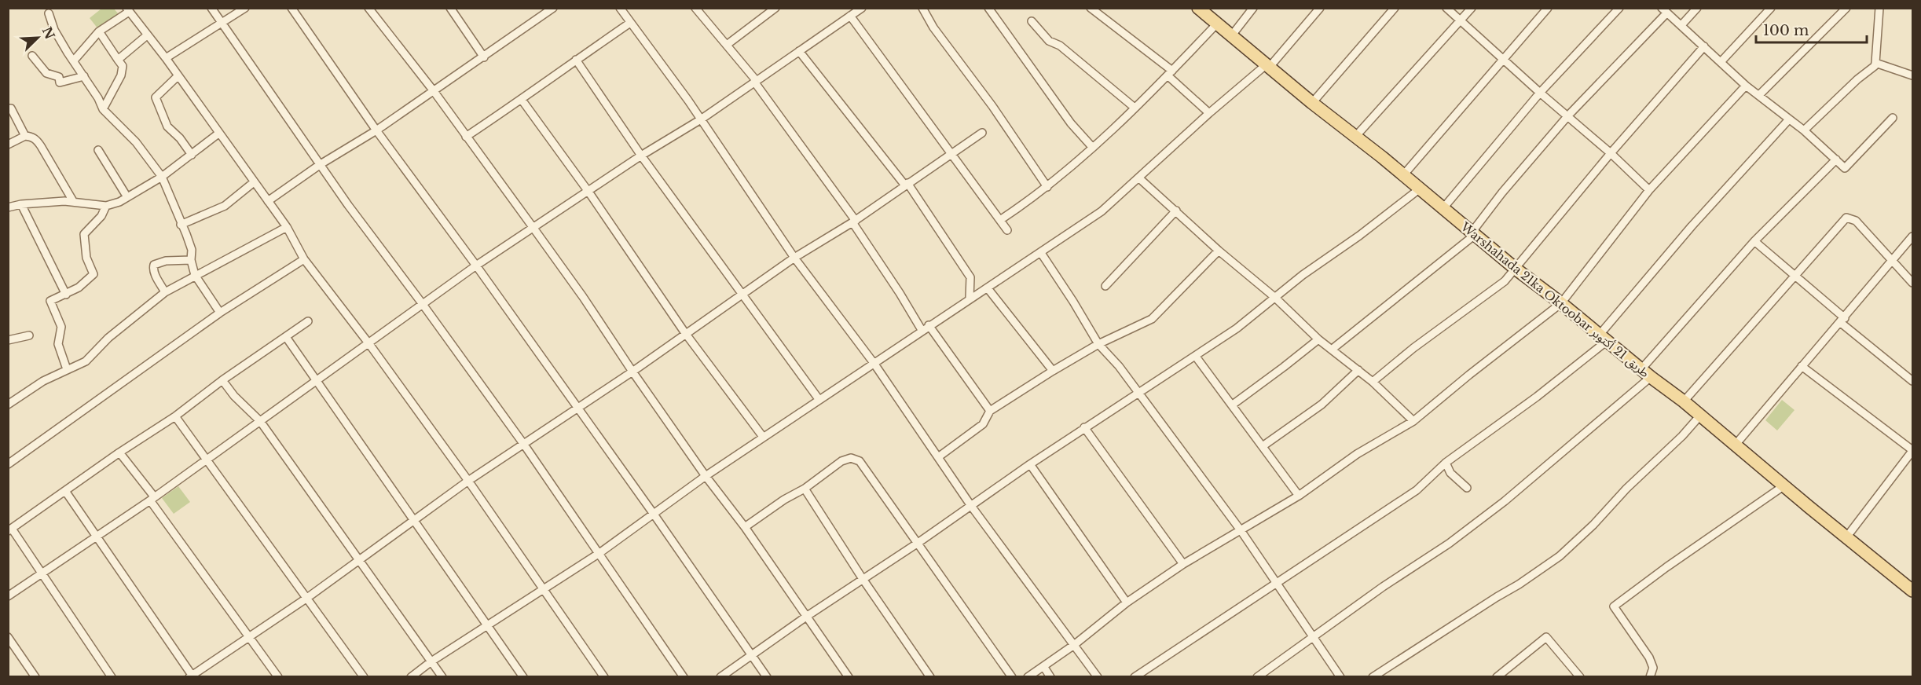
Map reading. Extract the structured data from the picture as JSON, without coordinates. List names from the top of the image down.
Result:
{
  "streets": {
    "main road": ["Warshahada 21ka Oktoobar طريق 21 أكتوبر"]
  },
  "scale_bar": "100 m",
  "north": "top right"
}
